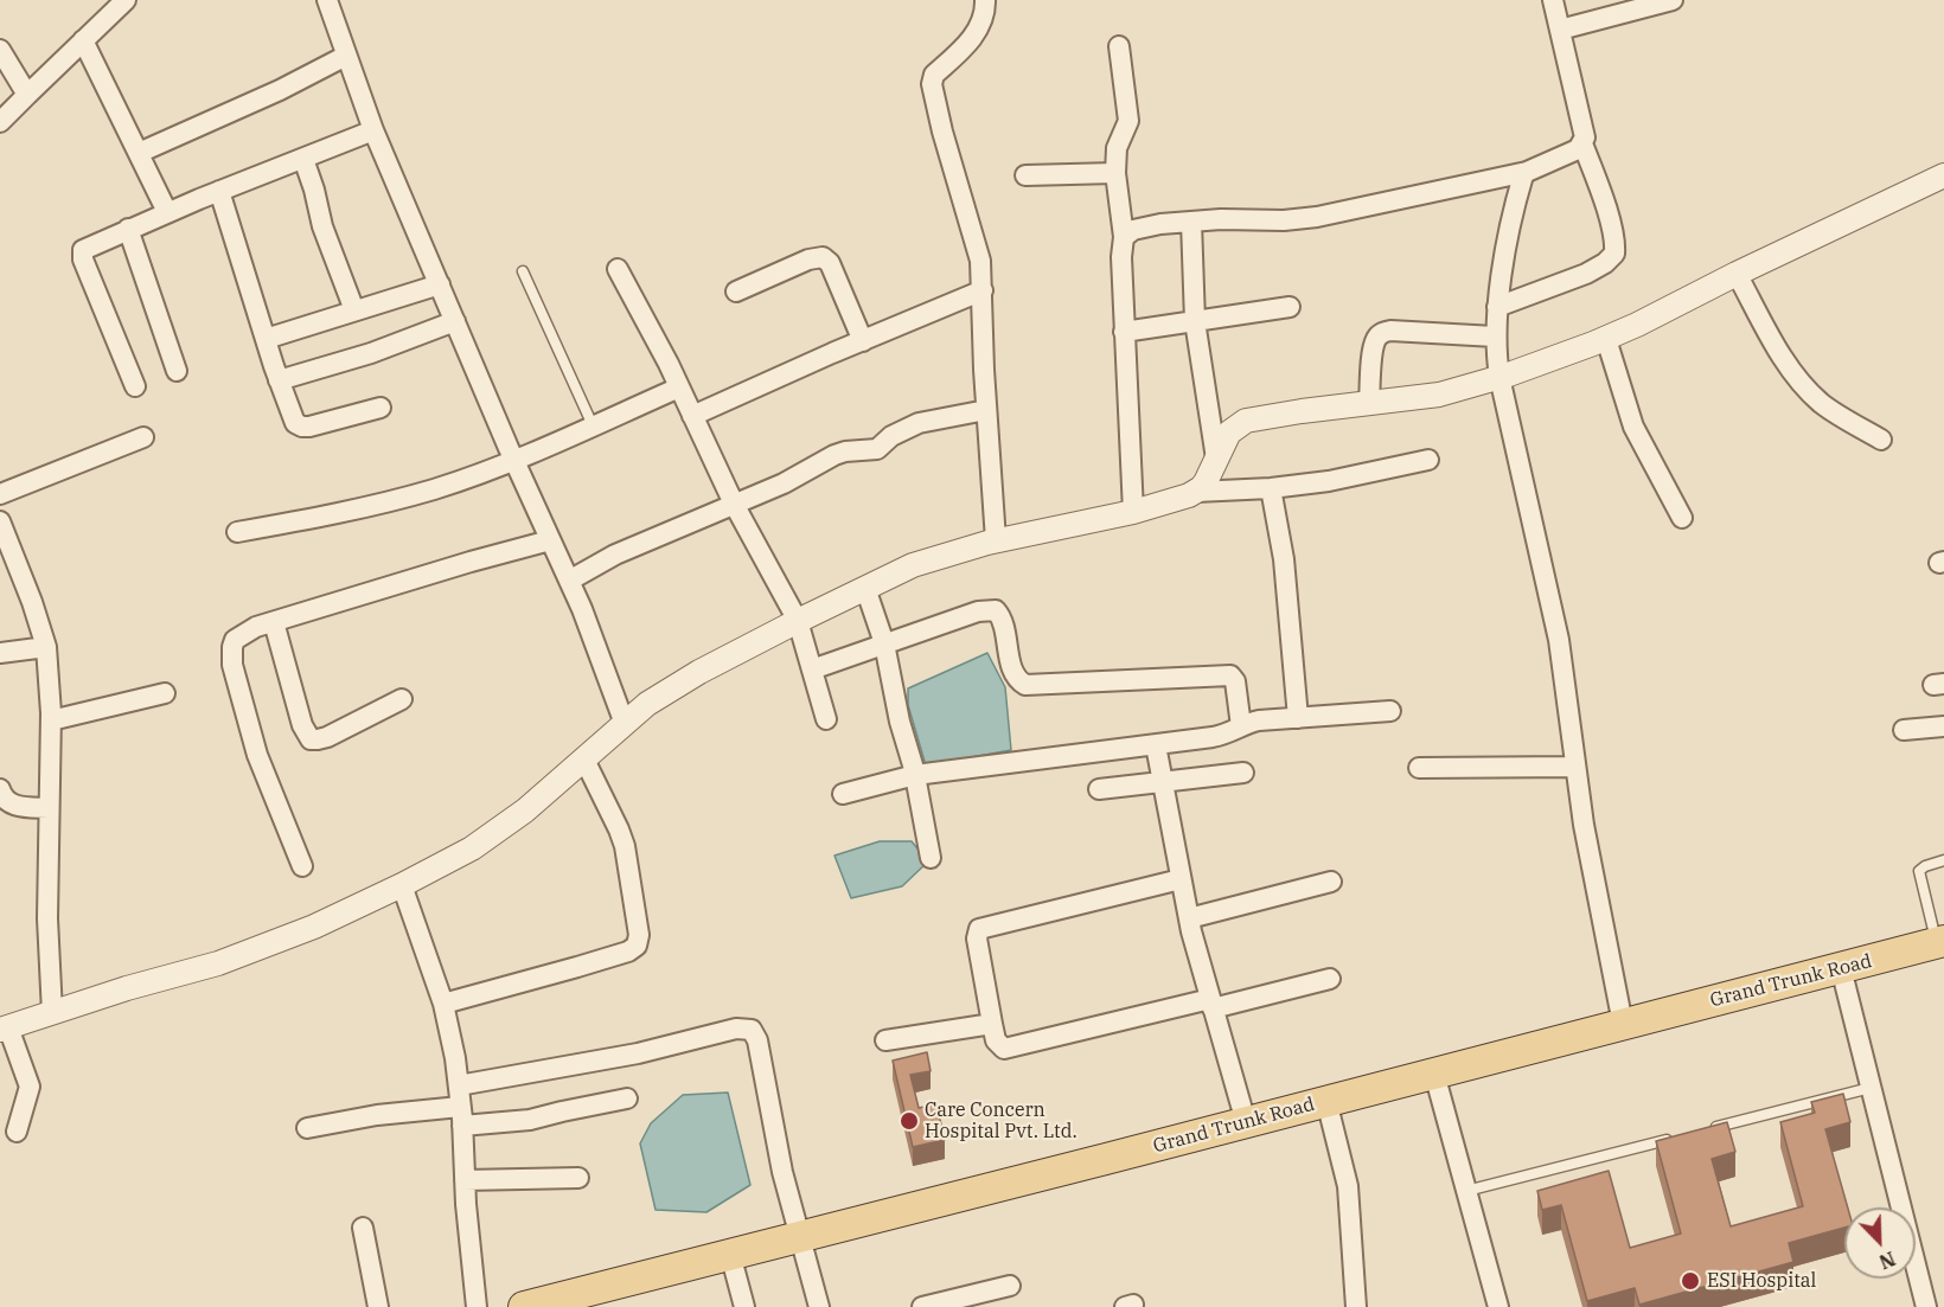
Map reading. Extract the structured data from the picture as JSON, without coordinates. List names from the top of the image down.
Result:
{
  "streets": {
    "main road": ["Grand Trunk Road"]
  },
  "places": ["Care Concern Hospital Pvt. Ltd.", "ESI Hospital"],
  "north": "bottom right"
}
